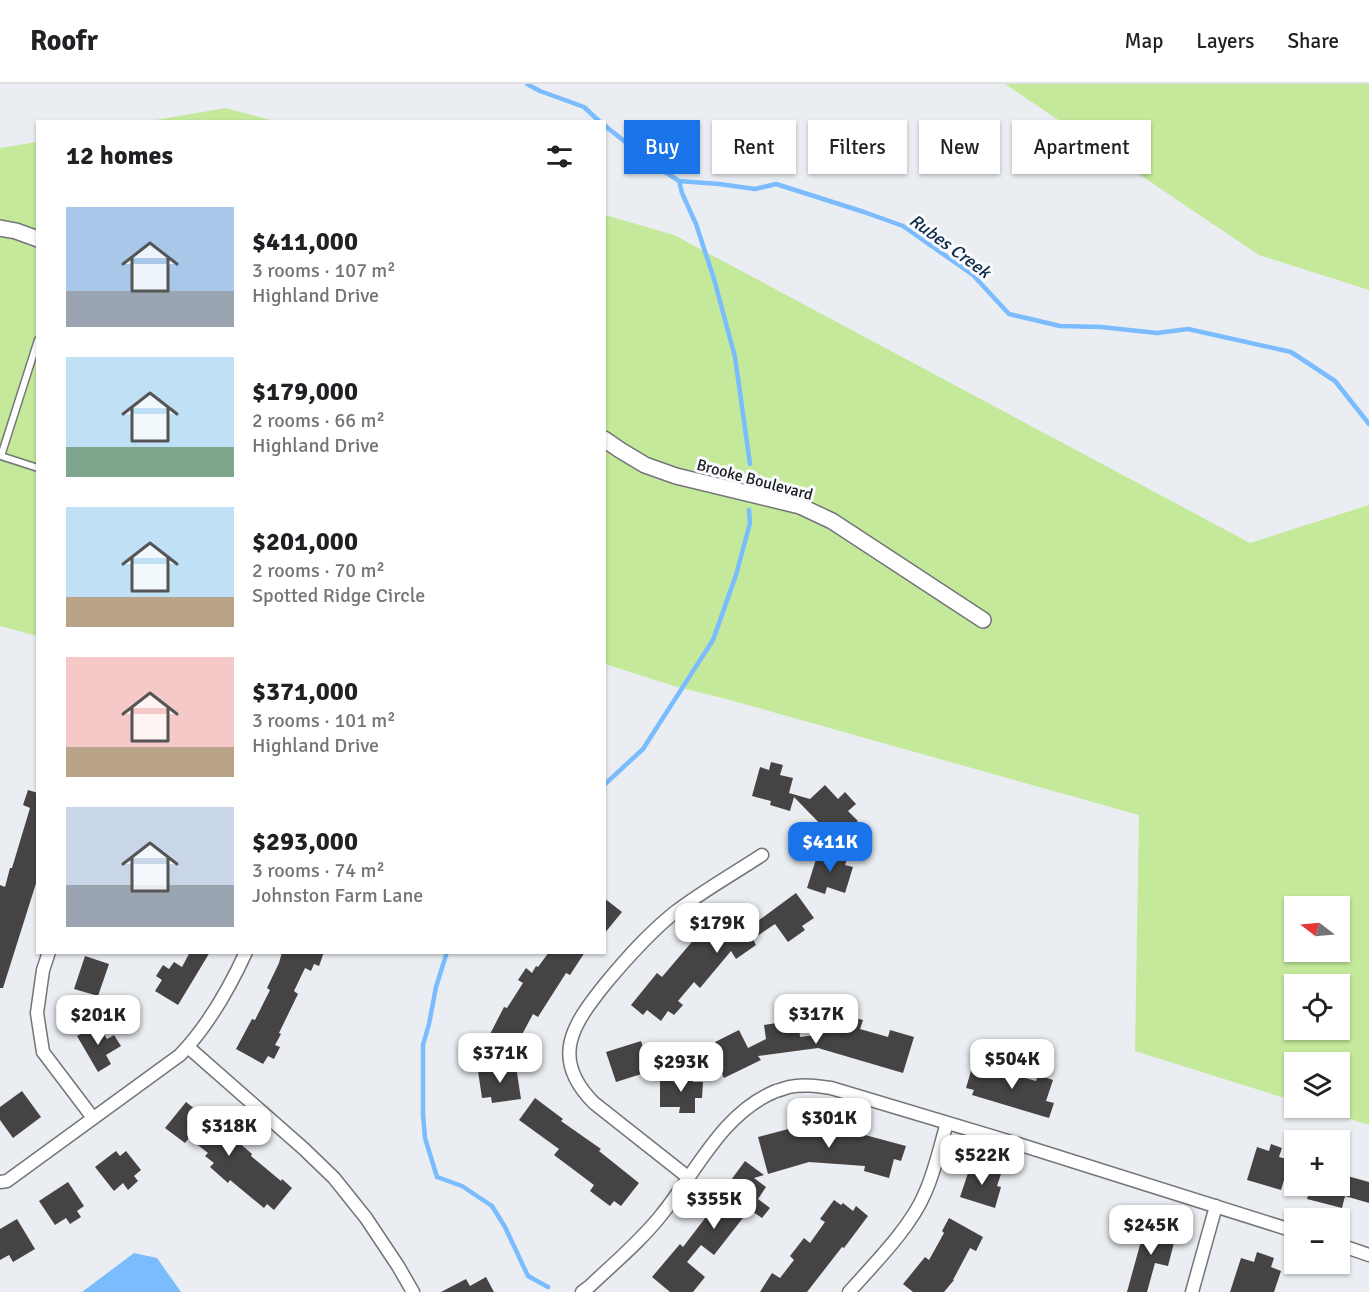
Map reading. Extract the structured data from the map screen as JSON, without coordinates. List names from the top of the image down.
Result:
{
  "streets": {
    "street": ["Brooke Boulevard"]
  },
  "water": ["Rubes Creek"],
  "north": "left",
  "page": {
    "header": "Roofr",
    "nav": ["Map", "Layers", "Share"],
    "chip": [
      "Buy",
      "Rent",
      "Filters",
      "New",
      "Apartment"
    ],
    "heading": "12 homes",
    "list": [
      {
        "name": "$411,000",
        "note": "3 rooms · 107 m² · Highland Drive"
      },
      {
        "name": "$179,000",
        "note": "2 rooms · 66 m² · Highland Drive"
      },
      {
        "name": "$201,000",
        "note": "2 rooms · 70 m² · Spotted Ridge Circle"
      },
      {
        "name": "$371,000",
        "note": "3 rooms · 101 m² · Highland Drive"
      },
      {
        "name": "$293,000",
        "note": "3 rooms · 74 m² · Johnston Farm Lane"
      }
    ],
    "price": [
      "$411K",
      "$179K",
      "$317K",
      "$201K",
      "$371K",
      "$504K",
      "$293K",
      "$301K",
      "$318K",
      "$522K",
      "$355K",
      "$245K"
    ],
    "map_buttons": ["+", "−"]
  }
}
